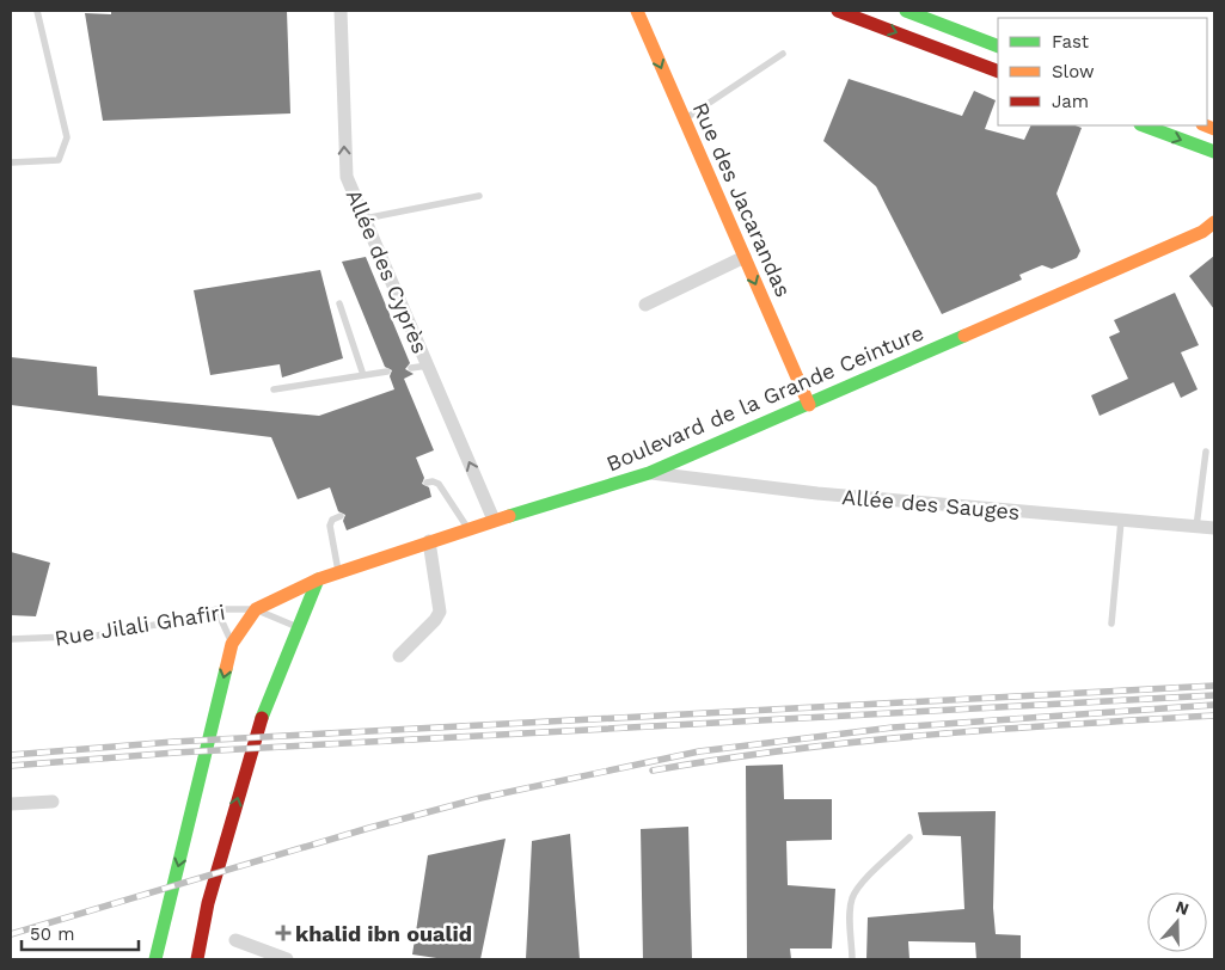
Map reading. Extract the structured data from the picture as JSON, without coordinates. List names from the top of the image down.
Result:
{
  "streets": {
    "main road": ["Rue des Jacarandas", "Boulevard de la Grande Ceinture"],
    "street": ["Allée des Cyprès", "Allée des Sauges"],
    "lane": ["Rue Jilali Ghafiri"]
  },
  "crossings": [
    ["Rue des Jacarandas", "Boulevard de la Grande Ceinture"],
    ["Allée des Cyprès", "Boulevard de la Grande Ceinture"],
    ["Boulevard de la Grande Ceinture", "Allée des Sauges"],
    ["Boulevard de la Grande Ceinture", "Rue Jilali Ghafiri"]
  ],
  "one_way": ["Rue des Jacarandas", "Allée des Cyprès"],
  "places": {
    "health": ["khalid ibn oualid"]
  },
  "legend": ["Fast", "Slow", "Jam"],
  "scale_bar": "50 m",
  "north": "top"
}
